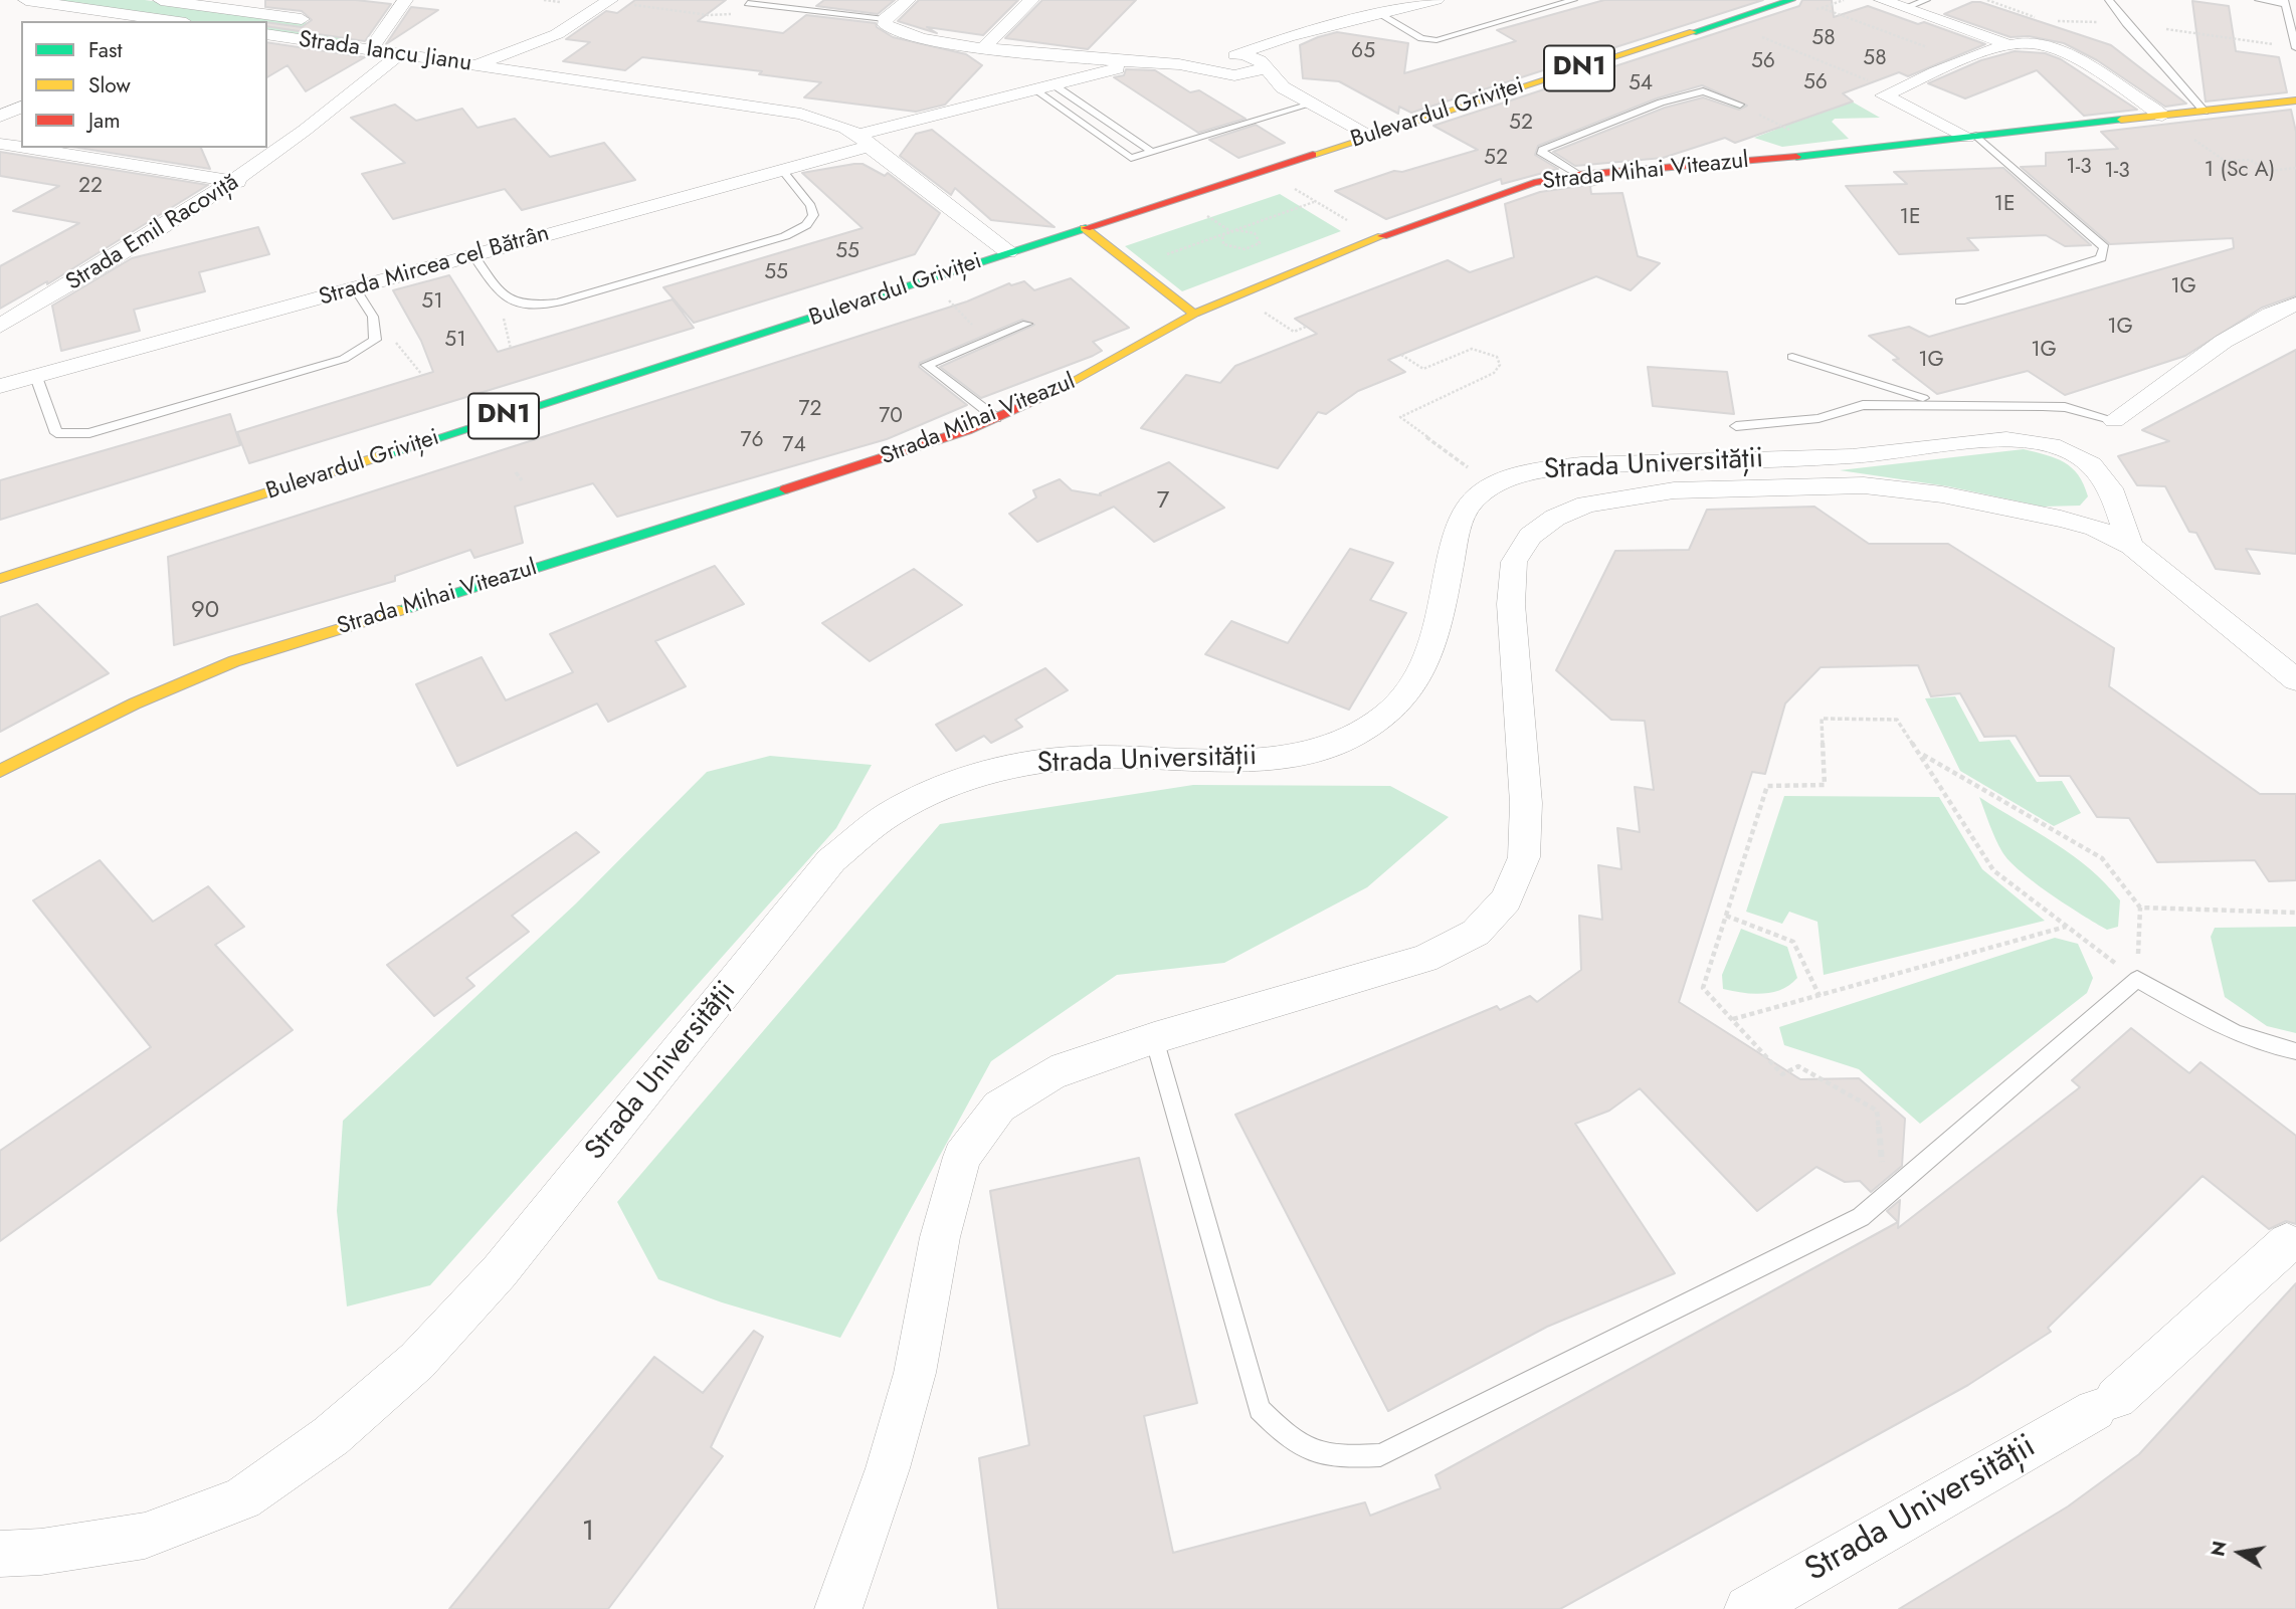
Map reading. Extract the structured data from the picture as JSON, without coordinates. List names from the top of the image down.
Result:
{
  "streets": {
    "street": [
      "Strada Iancu Jianu",
      "DN1",
      "Bulevardul Griviței",
      "Strada Mihai Viteazul",
      "Strada Emil Racoviță",
      "Strada Mircea cel Bătrân",
      "Strada Universității"
    ]
  },
  "crossings": [
    ["Strada Iancu Jianu", "Strada Emil Racoviță"],
    ["Strada Iancu Jianu", "Strada Mircea cel Bătrân"]
  ],
  "house_numbers": [
    "58",
    "65",
    "58",
    "56",
    "56",
    "54",
    "52",
    "52",
    "1-3",
    "1 (Sc A)",
    "1-3",
    "22",
    "1E",
    "1E",
    "55",
    "55",
    "1G",
    "51",
    "1G",
    "51",
    "1G",
    "1G",
    "72",
    "70",
    "76",
    "74",
    "7",
    "90",
    "1"
  ],
  "legend": ["Fast", "Slow", "Jam"],
  "north": "left"
}
